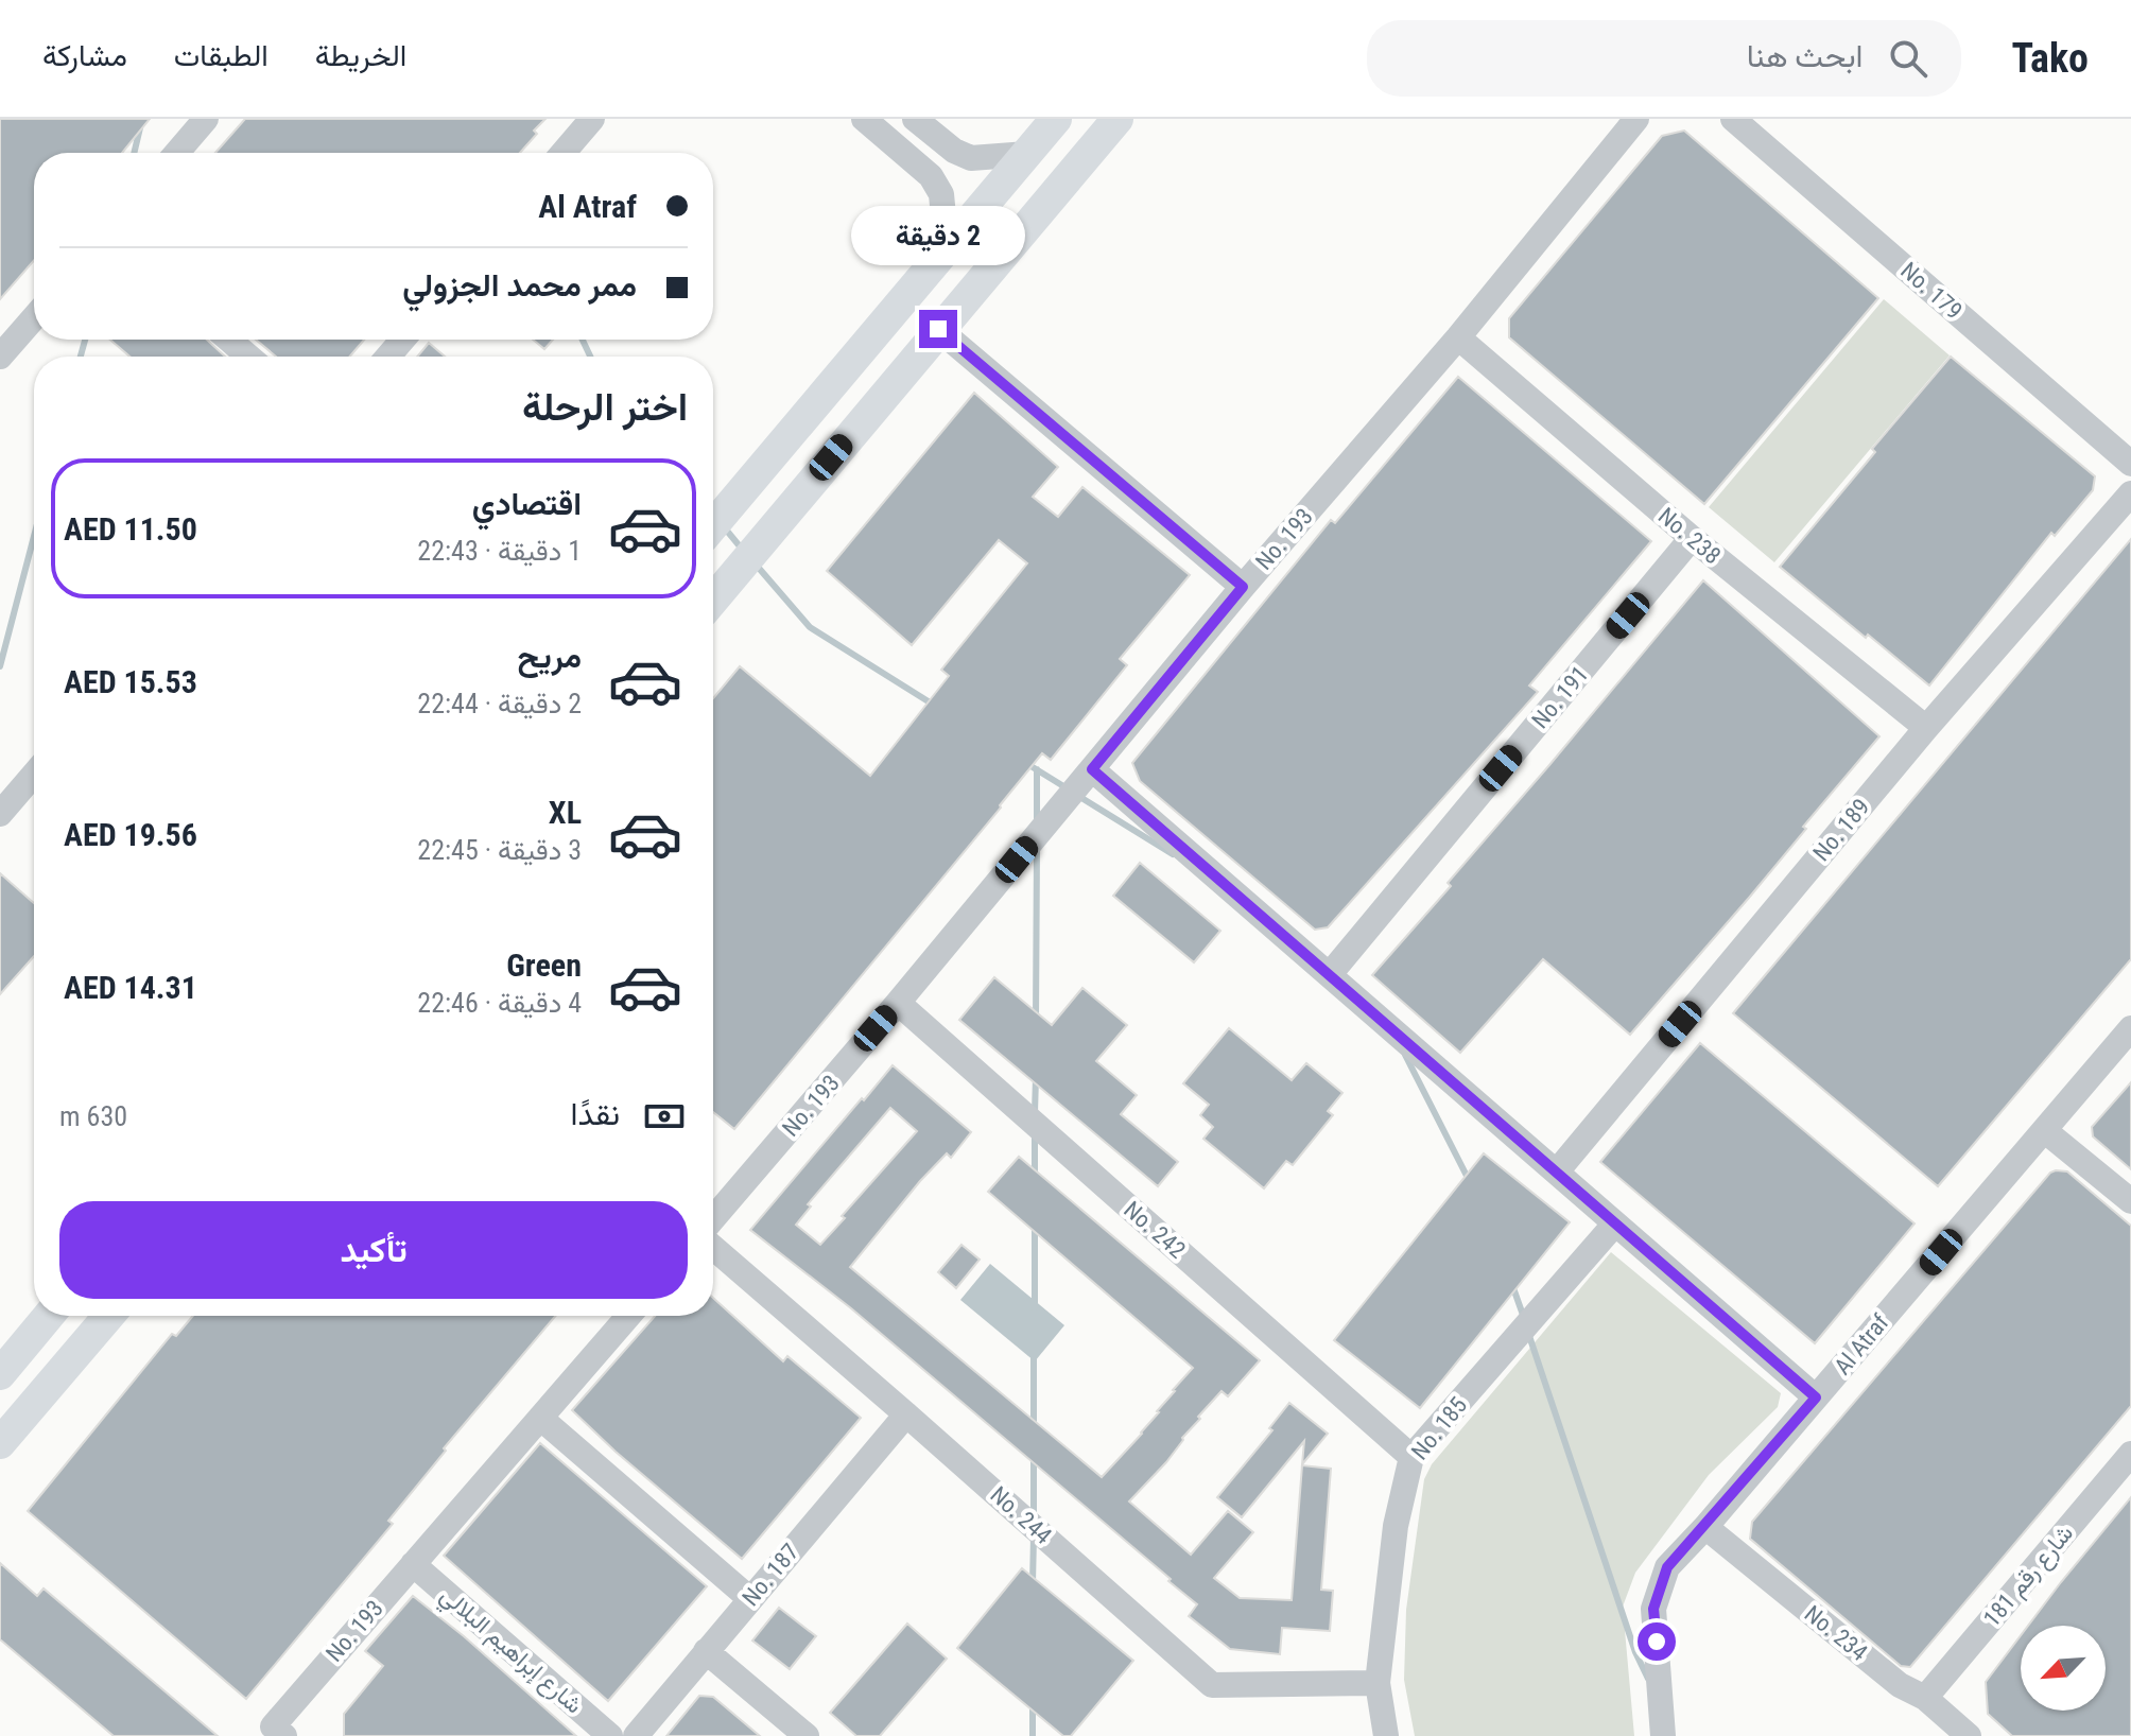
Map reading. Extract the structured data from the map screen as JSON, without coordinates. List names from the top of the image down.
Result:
{
  "streets": {
    "street": [
      "No. 179",
      "No. 238",
      "No. 193",
      "No. 191",
      "No. 189",
      "No. 242",
      "Al Atraf",
      "No. 185",
      "No. 244",
      "No. 187",
      "شارع رقم 181",
      "No. 234",
      "شارع إبراهيم البلالي"
    ]
  },
  "crossings": [
    ["No. 238", "No. 193"],
    ["No. 238", "No. 191"],
    ["No. 238", "No. 189"],
    ["No. 193", "No. 242"],
    ["No. 193", "شارع إبراهيم البلالي"],
    ["No. 242", "No. 185"],
    ["Al Atraf", "No. 234"],
    ["No. 185", "No. 244"],
    ["No. 244", "No. 187"],
    ["شارع رقم 181", "No. 234"]
  ],
  "north": "bottom left",
  "page": {
    "header": "Tako",
    "search": "ابحث هنا",
    "nav": ["الخريطة", "الطبقات", "مشاركة"],
    "banner": ["Al Atraf", "ممر محمد الجزولي"],
    "bubble": "2 دقيقة",
    "heading": "اختر الرحلة",
    "list": [
      {
        "name": "اقتصادي",
        "note": "1 دقيقة · 22:43",
        "value": "AED 11.50"
      },
      {
        "name": "مريح",
        "note": "2 دقيقة · 22:44",
        "value": "AED 15.53"
      },
      {
        "name": "XL",
        "note": "3 دقيقة · 22:45",
        "value": "AED 19.56"
      },
      {
        "name": "Green",
        "note": "4 دقيقة · 22:46",
        "value": "AED 14.31"
      }
    ],
    "pay": ["نقدًا", "630 m"],
    "buttons": "تأكيد"
  }
}
